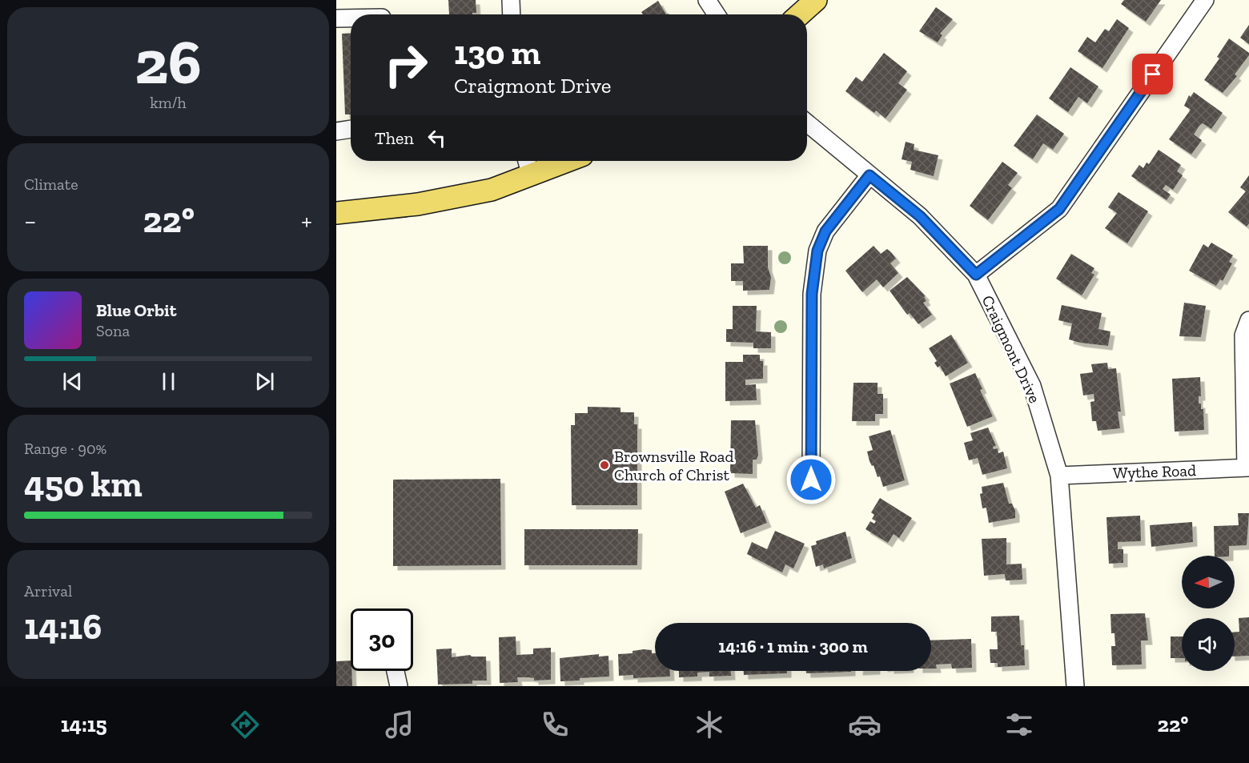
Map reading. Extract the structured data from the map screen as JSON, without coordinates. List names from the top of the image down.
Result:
{
  "streets": {
    "street": ["Craigmont Drive", "Wythe Road"]
  },
  "crossings": [
    ["Craigmont Drive", "Wythe Road"]
  ],
  "places": ["Brownsville Road Church of Christ"],
  "north": "left",
  "page": {
    "tile": [
      ["26", "km/h"],
      "Climate",
      ["Range · 90%", "450 km"],
      ["Arrival", "14:16"]
    ],
    "turn": ["130 m", "Craigmont Drive"],
    "then": "Then",
    "heat": ["−", "22°", "+"],
    "song": ["Blue Orbit", "Sona"],
    "limit": "30",
    "trip": "14:16 · 1 min · 300 m",
    "tabs": ["14:15", "22°"]
  }
}
